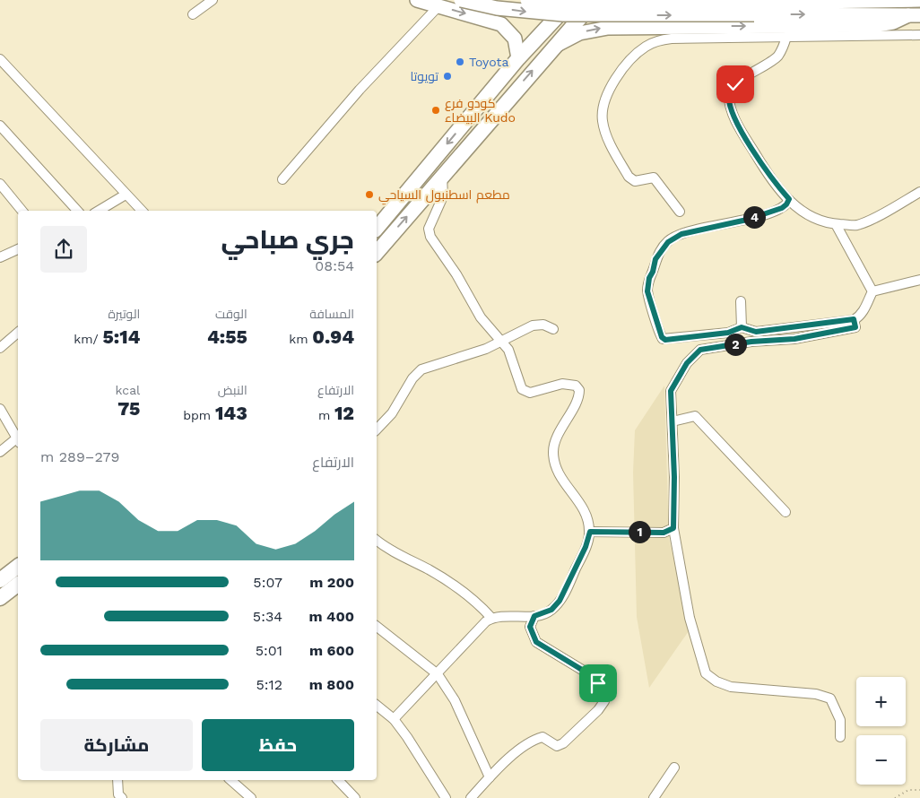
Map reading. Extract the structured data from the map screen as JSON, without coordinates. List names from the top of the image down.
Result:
{
  "places": [
    "Toyota",
    "تويوتا",
    "كودو فرع البيضاء Kudo",
    "مطعم اسطنبول السياحي"
  ],
  "page": {
    "pins": ["4", "2", "1"],
    "heading": ["جري صباحي", "08:54"],
    "stats": [
      ["المسافة", "0.94 km"],
      ["الوقت", "4:55"],
      ["الوتيرة", "5:14 /km"],
      ["الارتفاع", "12 m"],
      ["النبض", "143 bpm"],
      ["kcal", "75"]
    ],
    "chart": ["الارتفاع", "279–289 m"],
    "list": [
      {
        "name": "200 m",
        "note": "5:07"
      },
      {
        "name": "400 m",
        "note": "5:34"
      },
      {
        "name": "600 m",
        "note": "5:01"
      },
      {
        "name": "800 m",
        "note": "5:12"
      }
    ],
    "map_buttons": ["+", "−"],
    "buttons": ["حفظ", "مشاركة"]
  }
}
